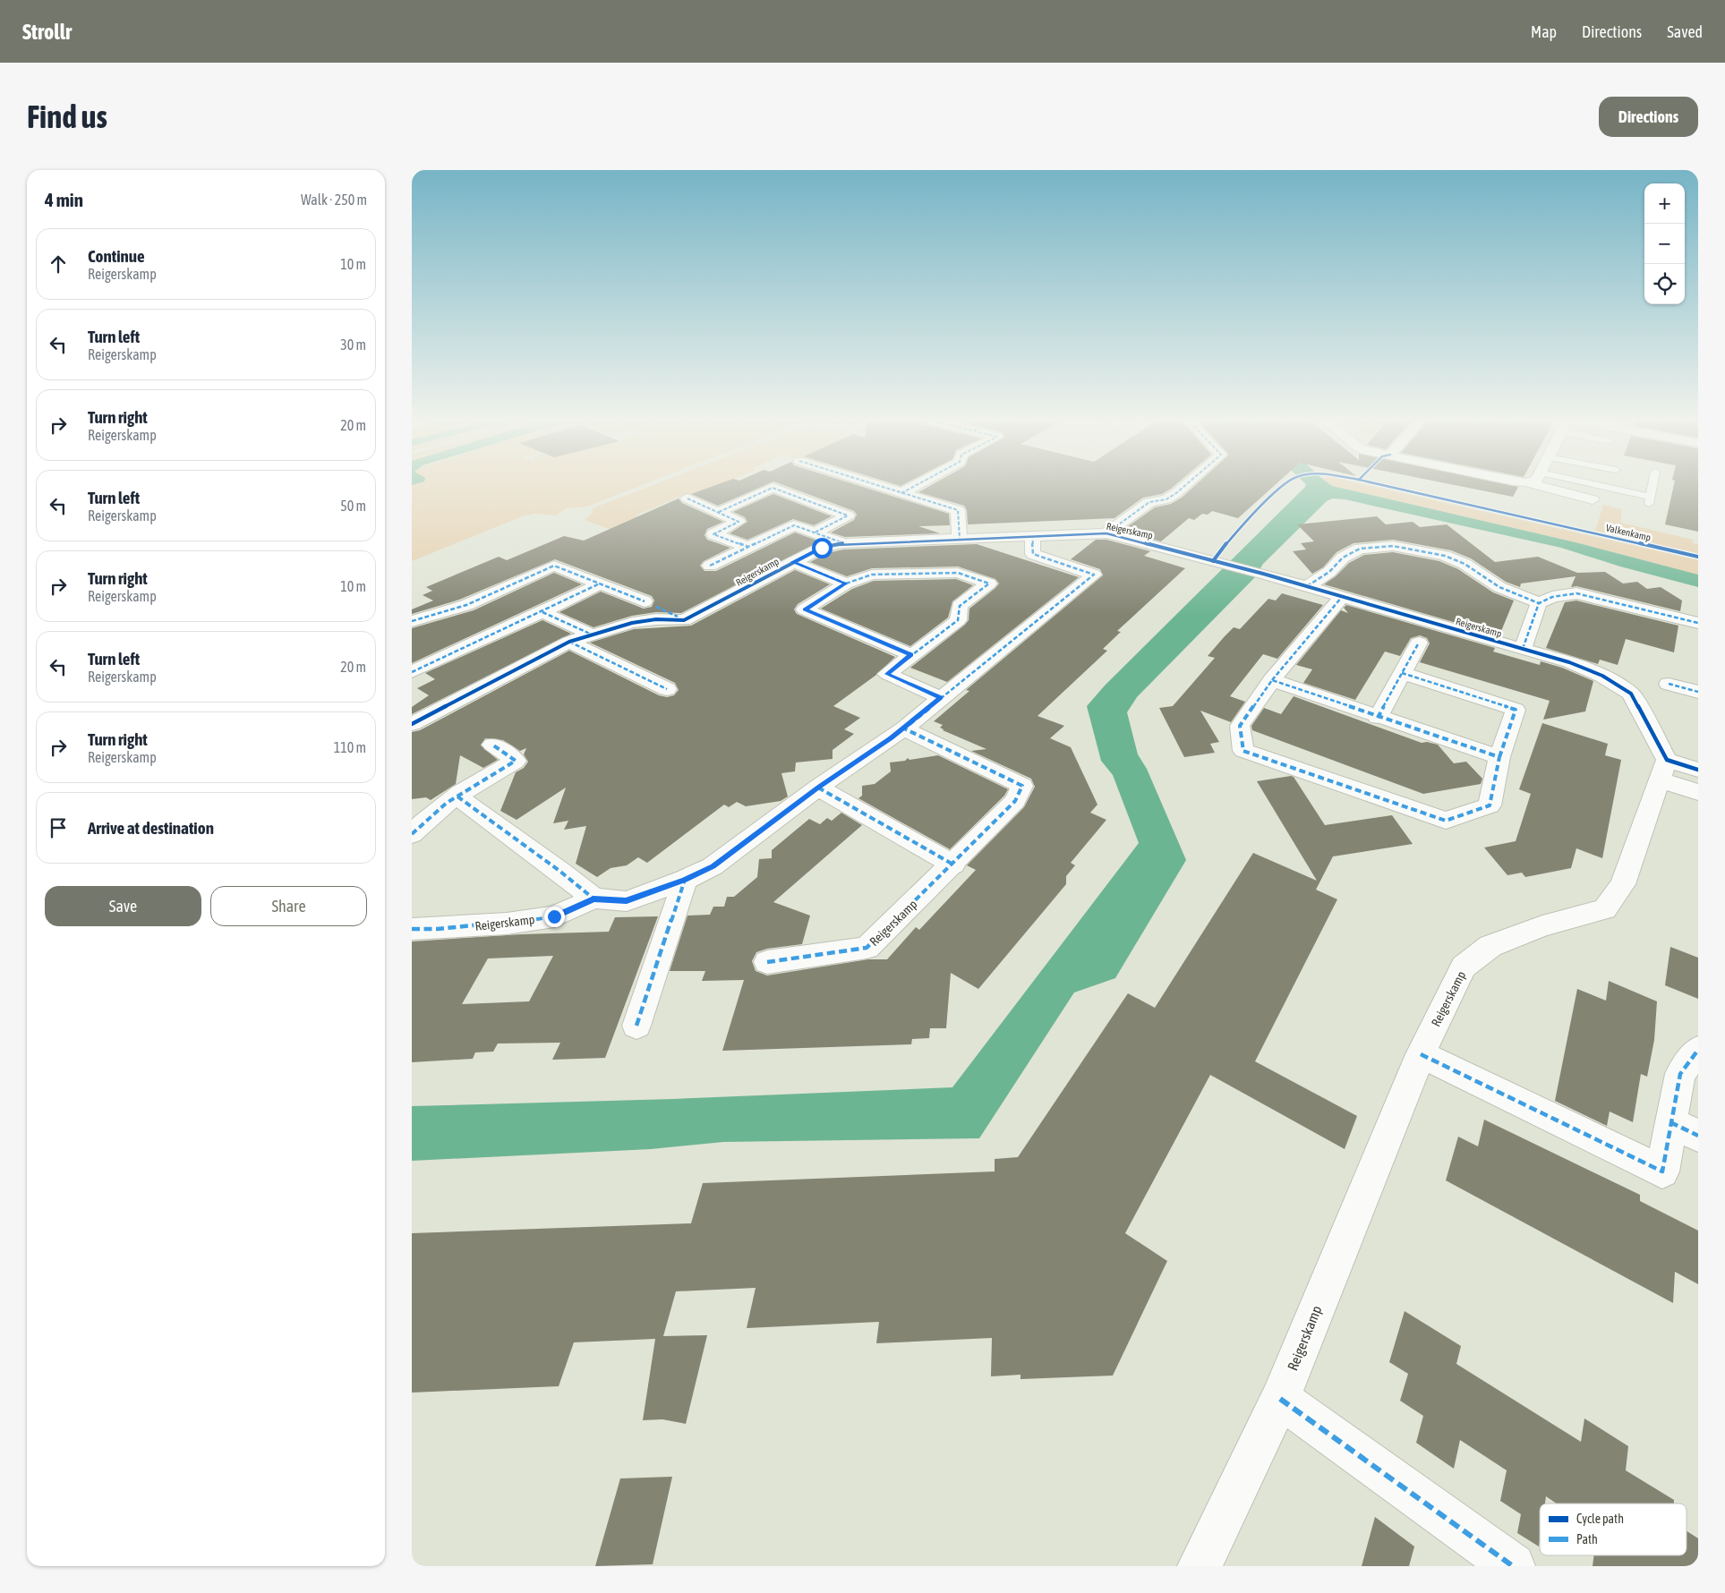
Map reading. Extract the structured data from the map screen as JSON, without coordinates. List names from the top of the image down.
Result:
{
  "streets": {
    "street": ["Reigerskamp"],
    "cycle path": ["Valkenkamp"]
  },
  "legend": ["Cycle path", "Path"],
  "page": {
    "header": "Strollr",
    "nav": ["Map", "Directions", "Saved"],
    "buttons": [
      "Directions",
      ["Save", "Share"]
    ],
    "title": "Find us",
    "heading": ["4 min", "Walk · 250 m"],
    "map_buttons": ["+", "−"],
    "list": [
      ["Continue", "Reigerskamp", "10 m"],
      ["Turn left", "Reigerskamp", "30 m"],
      ["Turn right", "Reigerskamp", "20 m"],
      ["Turn left", "Reigerskamp", "50 m"],
      ["Turn right", "Reigerskamp", "10 m"],
      ["Turn left", "Reigerskamp", "20 m"],
      ["Turn right", "Reigerskamp", "110 m"],
      "Arrive at destination"
    ]
  }
}
